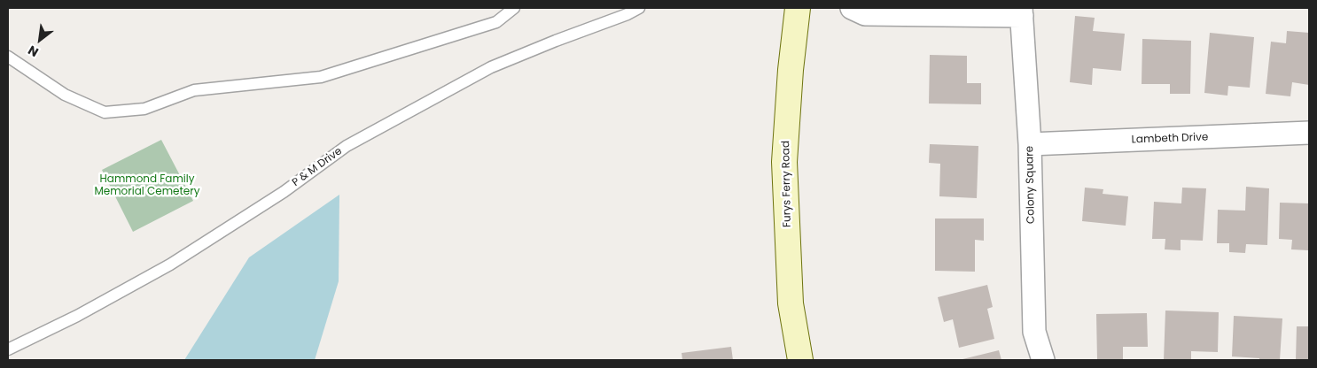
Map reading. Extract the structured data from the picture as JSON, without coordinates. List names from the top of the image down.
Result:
{
  "streets": {
    "main road": ["Furys Ferry Road"],
    "street": ["Lambeth Drive", "Colony Square"],
    "lane": ["P & M Drive"]
  },
  "crossings": [
    ["Lambeth Drive", "Colony Square"]
  ],
  "parks": ["Hammond Family Memorial Cemetery"],
  "north": "bottom left"
}
